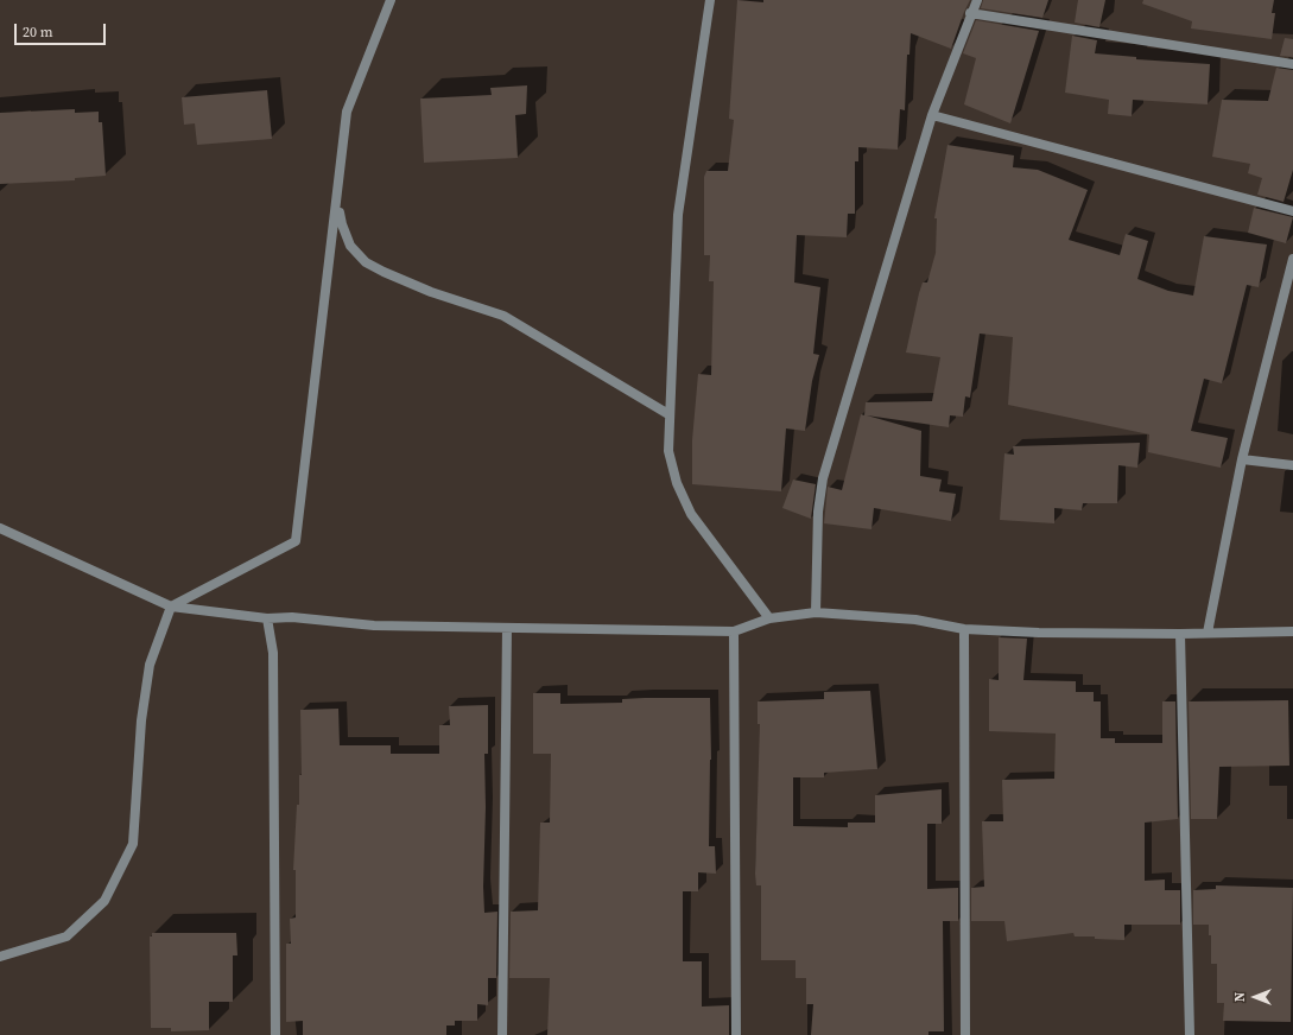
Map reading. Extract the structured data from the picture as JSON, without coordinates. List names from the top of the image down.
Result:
{
  "scale_bar": "20 m",
  "north": "left"
}
